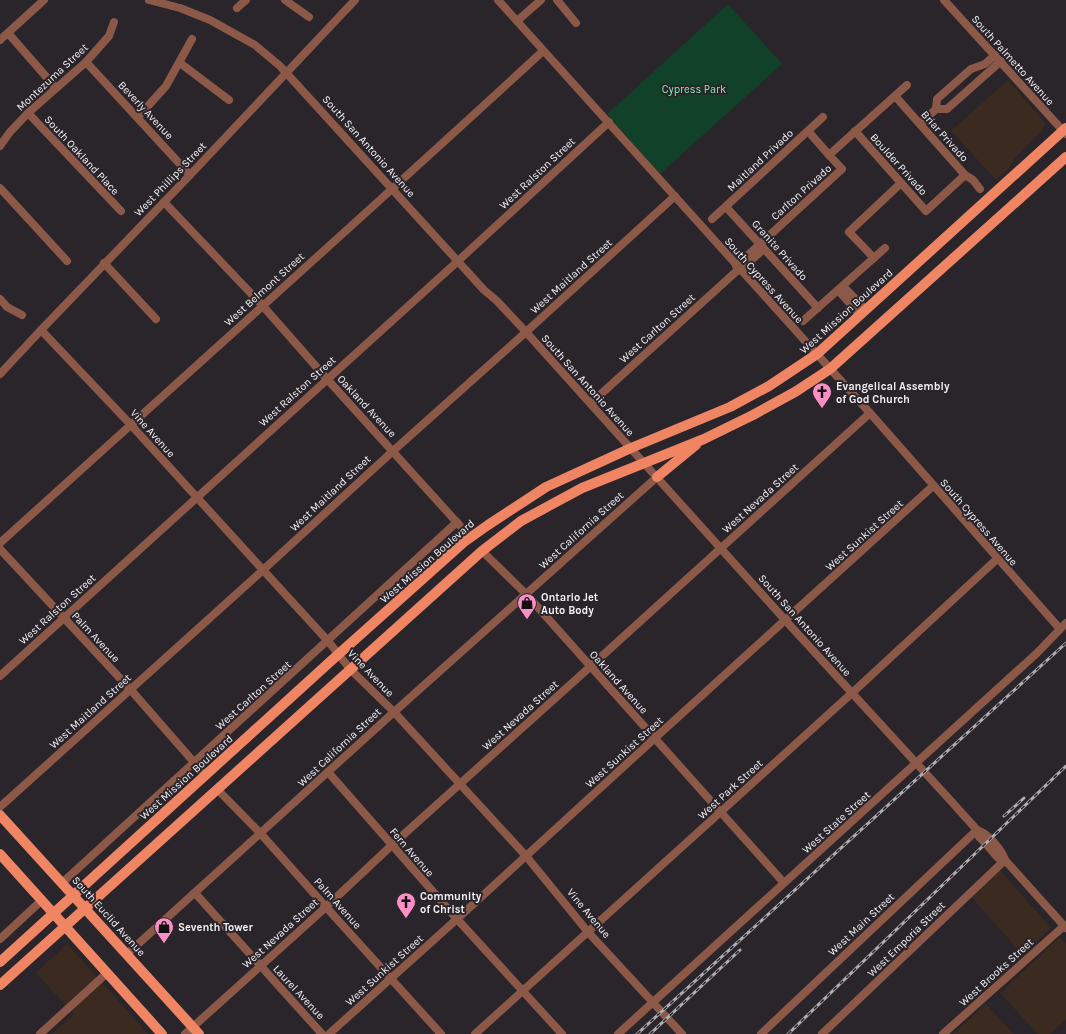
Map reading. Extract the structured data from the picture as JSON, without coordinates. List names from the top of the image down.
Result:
{
  "streets": {
    "main road": ["West Mission Boulevard", "South Euclid Avenue"],
    "street": [
      "South Palmetto Avenue",
      "Montezuma Street",
      "Beverly Avenue",
      "Briar Privado",
      "South San Antonio Avenue",
      "South Oakland Place",
      "Maitland Privado",
      "Boulder Privado",
      "West Ralston Street",
      "West Phillips Street",
      "Carlton Privado",
      "Granite Privado",
      "West Maitland Street",
      "South Cypress Avenue",
      "West Belmont Street",
      "West Carlton Street",
      "Oakland Avenue",
      "Vine Avenue",
      "West Nevada Street",
      "West California Street",
      "West Sunkist Street",
      "Palm Avenue",
      "West Park Street",
      "West State Street",
      "Fern Avenue",
      "West Main Street",
      "West Emporia Street",
      "West Brooks Street",
      "Laurel Avenue"
    ]
  },
  "crossings": [
    ["South Palmetto Avenue", "West Mission Boulevard"],
    ["Montezuma Street", "Beverly Avenue"],
    ["Montezuma Street", "South Oakland Place"],
    ["Beverly Avenue", "West Phillips Street"],
    ["Briar Privado", "Boulder Privado"],
    ["Briar Privado", "Carlton Privado"],
    ["South San Antonio Avenue", "West Ralston Street"],
    ["South San Antonio Avenue", "West Phillips Street"],
    ["South San Antonio Avenue", "West Maitland Street"],
    ["South San Antonio Avenue", "West Belmont Street"],
    ["South San Antonio Avenue", "West Mission Boulevard"],
    ["South San Antonio Avenue", "West Carlton Street"],
    ["South San Antonio Avenue", "West Nevada Street"],
    ["South San Antonio Avenue", "West California Street"],
    ["South San Antonio Avenue", "West Sunkist Street"],
    ["South San Antonio Avenue", "West Park Street"],
    ["South San Antonio Avenue", "West State Street"],
    ["South San Antonio Avenue", "West Main Street"],
    ["South San Antonio Avenue", "West Emporia Street"],
    ["South San Antonio Avenue", "West Brooks Street"],
    ["Maitland Privado", "Granite Privado"],
    ["Boulder Privado", "Carlton Privado"],
    ["West Ralston Street", "South Cypress Avenue"],
    ["West Ralston Street", "Oakland Avenue"],
    ["West Ralston Street", "Vine Avenue"],
    ["West Ralston Street", "Palm Avenue"],
    ["West Phillips Street", "Oakland Avenue"],
    ["West Phillips Street", "Vine Avenue"],
    ["Carlton Privado", "Granite Privado"],
    ["Carlton Privado", "South Cypress Avenue"],
    ["Carlton Privado", "West Carlton Street"],
    ["West Maitland Street", "South Cypress Avenue"],
    ["West Maitland Street", "Oakland Avenue"],
    ["West Maitland Street", "Vine Avenue"],
    ["West Maitland Street", "Palm Avenue"],
    ["South Cypress Avenue", "West Belmont Street"],
    ["South Cypress Avenue", "West Mission Boulevard"],
    ["South Cypress Avenue", "West Carlton Street"],
    ["South Cypress Avenue", "West Nevada Street"],
    ["South Cypress Avenue", "West Sunkist Street"],
    ["South Cypress Avenue", "West Park Street"],
    ["South Cypress Avenue", "West State Street"],
    ["West Belmont Street", "Oakland Avenue"],
    ["West Belmont Street", "Vine Avenue"],
    ["West Mission Boulevard", "Oakland Avenue"],
    ["West Mission Boulevard", "Vine Avenue"],
    ["West Mission Boulevard", "Palm Avenue"],
    ["West Mission Boulevard", "South Euclid Avenue"],
    ["West Carlton Street", "Oakland Avenue"],
    ["West Carlton Street", "Vine Avenue"],
    ["West Carlton Street", "Palm Avenue"],
    ["West Carlton Street", "South Euclid Avenue"],
    ["Oakland Avenue", "West Nevada Street"],
    ["Oakland Avenue", "West California Street"],
    ["Oakland Avenue", "West Sunkist Street"],
    ["Oakland Avenue", "West Park Street"],
    ["Oakland Avenue", "West State Street"],
    ["Vine Avenue", "West Nevada Street"],
    ["Vine Avenue", "West California Street"],
    ["Vine Avenue", "West Sunkist Street"],
    ["Vine Avenue", "West Park Street"],
    ["Vine Avenue", "West State Street"],
    ["West Nevada Street", "Palm Avenue"],
    ["West Nevada Street", "Fern Avenue"],
    ["West Nevada Street", "South Euclid Avenue"],
    ["West Nevada Street", "Laurel Avenue"],
    ["West California Street", "Palm Avenue"],
    ["West California Street", "Fern Avenue"],
    ["West California Street", "South Euclid Avenue"],
    ["West California Street", "Laurel Avenue"],
    ["West Sunkist Street", "Palm Avenue"],
    ["West Sunkist Street", "Fern Avenue"],
    ["West Park Street", "Fern Avenue"]
  ],
  "parks": ["Cypress Park"],
  "places": {
    "church": ["Evangelical Assembly of God Church", "Community of Christ"],
    "shop": ["Ontario Jet Auto Body", "Seventh Tower"]
  }
}
